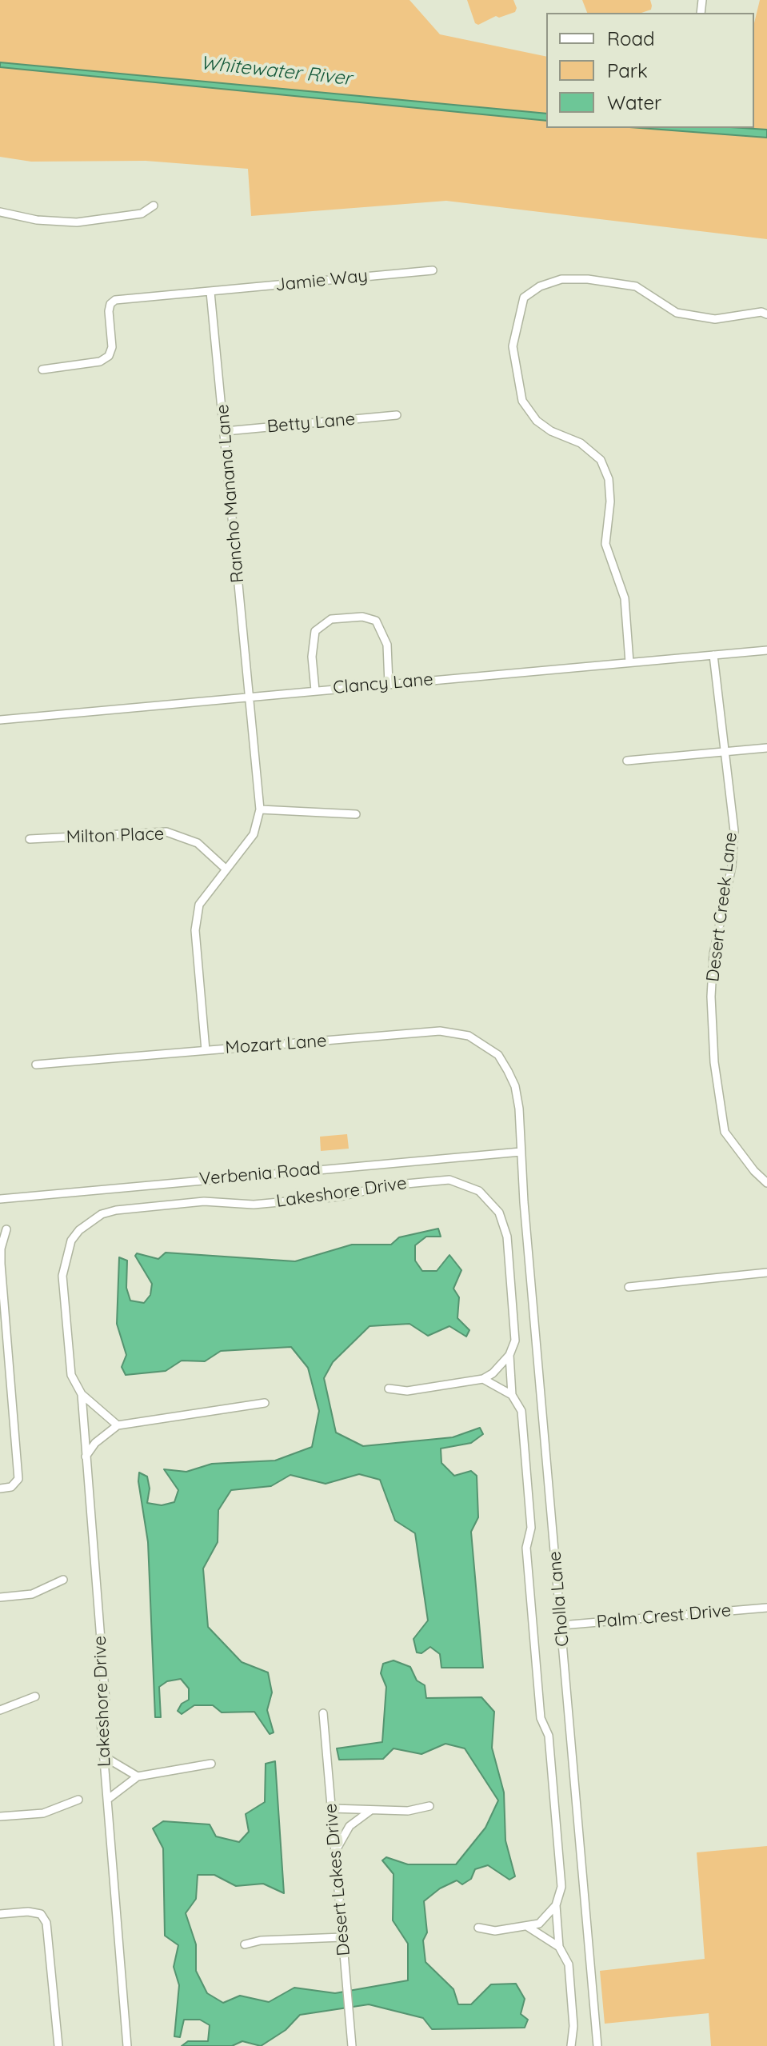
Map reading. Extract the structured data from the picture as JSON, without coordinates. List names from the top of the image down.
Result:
{
  "streets": {
    "street": [
      "Jamie Way",
      "Betty Lane",
      "Rancho Manana Lane",
      "Clancy Lane",
      "Milton Place",
      "Desert Creek Lane",
      "Mozart Lane",
      "Verbenia Road",
      "Lakeshore Drive",
      "Cholla Lane",
      "Palm Crest Drive",
      "Desert Lakes Drive"
    ]
  },
  "crossings": [
    ["Jamie Way", "Rancho Manana Lane"],
    ["Betty Lane", "Rancho Manana Lane"],
    ["Rancho Manana Lane", "Clancy Lane"],
    ["Rancho Manana Lane", "Mozart Lane"],
    ["Clancy Lane", "Desert Creek Lane"],
    ["Clancy Lane", "Mozart Lane"],
    ["Milton Place", "Mozart Lane"],
    ["Mozart Lane", "Verbenia Road"],
    ["Mozart Lane", "Cholla Lane"],
    ["Verbenia Road", "Cholla Lane"],
    ["Cholla Lane", "Palm Crest Drive"]
  ],
  "water": ["Whitewater River"],
  "legend": ["Road", "Park", "Water"]
}
